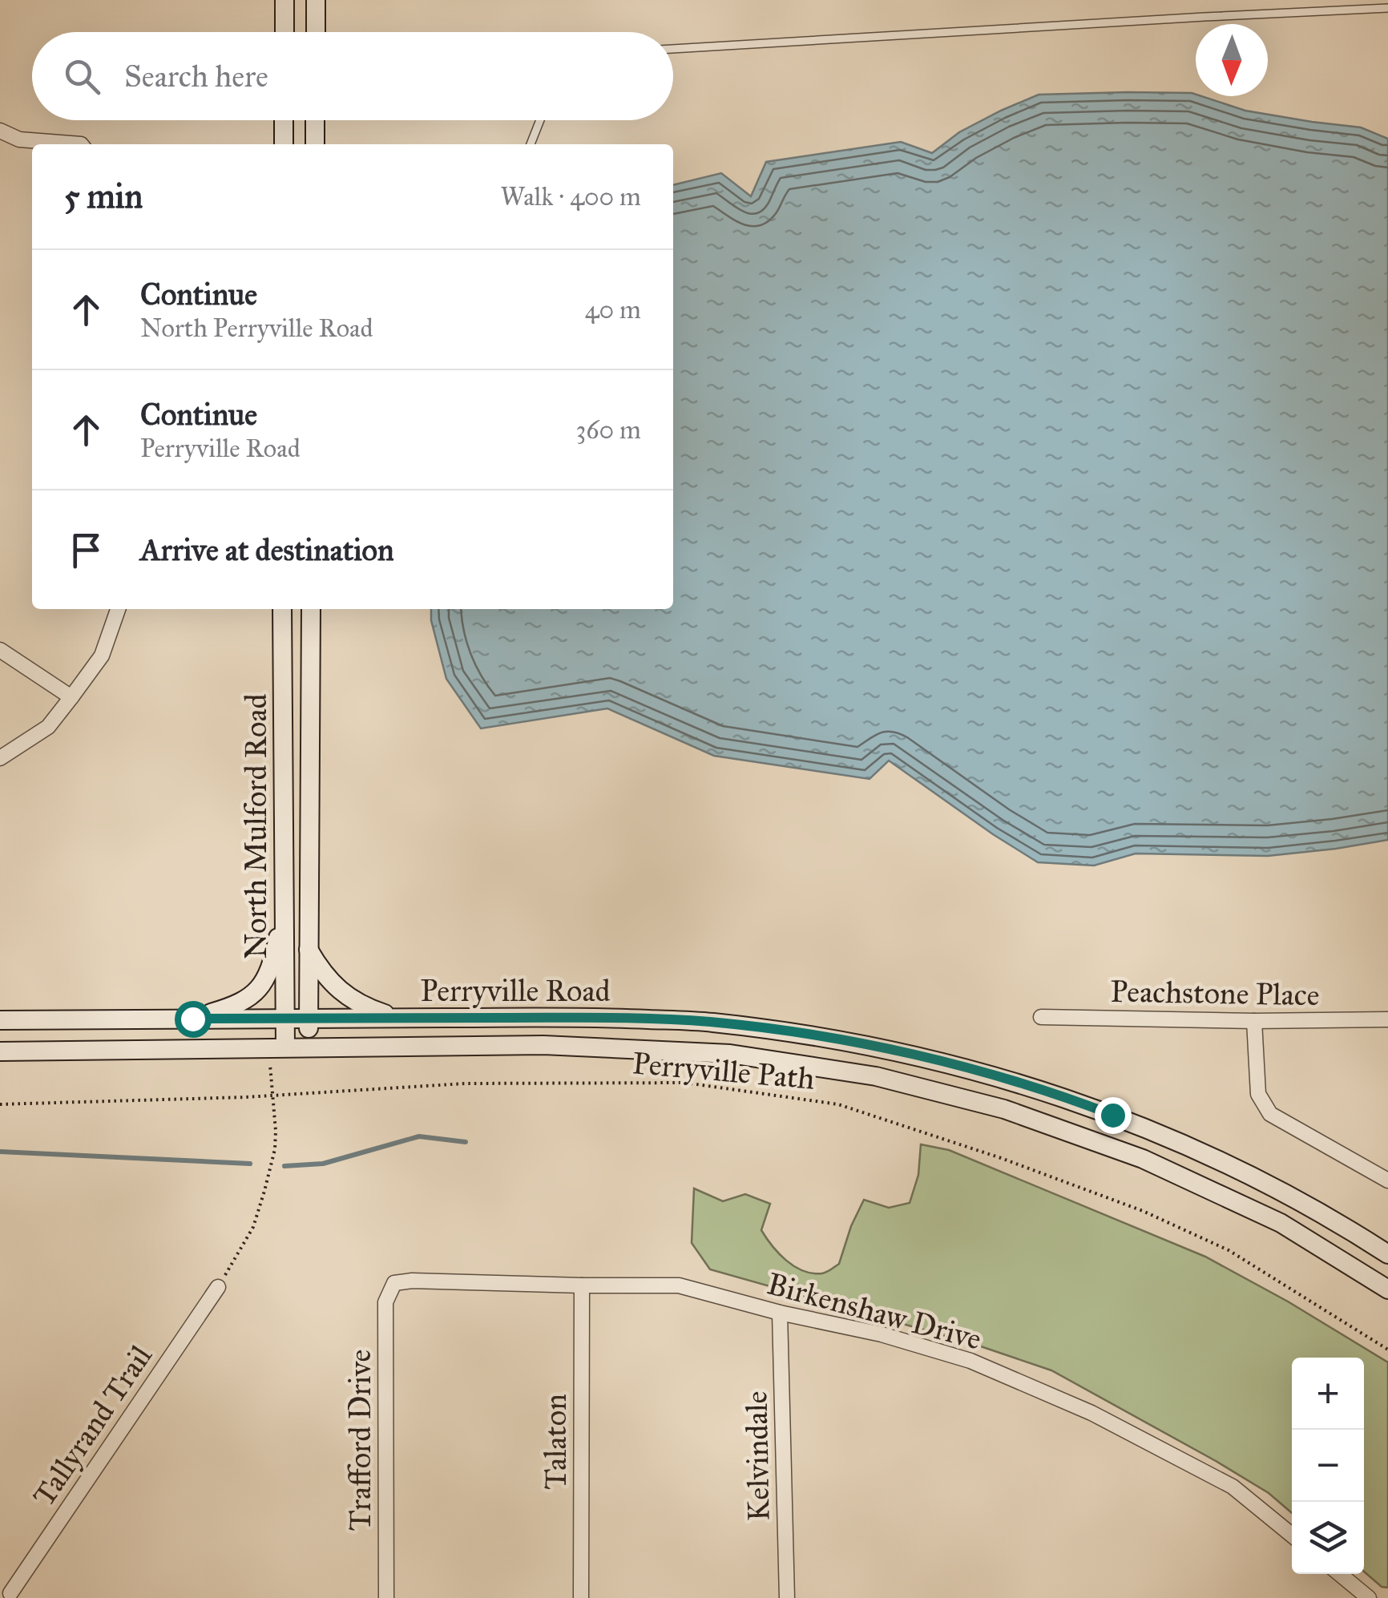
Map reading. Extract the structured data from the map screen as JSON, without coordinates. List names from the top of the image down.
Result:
{
  "streets": {
    "main road": ["North Mulford Road", "Perryville Road"],
    "street": [
      "Peachstone Place",
      "Birkenshaw Drive",
      "Tallyrand Trail",
      "Trafford Drive",
      "Talaton",
      "Kelvindale"
    ],
    "path": ["Perryville Path"]
  },
  "crossings": [
    ["North Mulford Road", "Perryville Road"],
    ["Birkenshaw Drive", "Trafford Drive"],
    ["Birkenshaw Drive", "Talaton"],
    ["Birkenshaw Drive", "Kelvindale"]
  ],
  "north": "bottom",
  "page": {
    "search": "Search here",
    "heading": ["5 min", "Walk · 400 m"],
    "list": [
      ["Continue", "North Perryville Road", "40 m"],
      ["Continue", "Perryville Road", "360 m"],
      "Arrive at destination"
    ],
    "map_buttons": ["+", "−"]
  }
}
